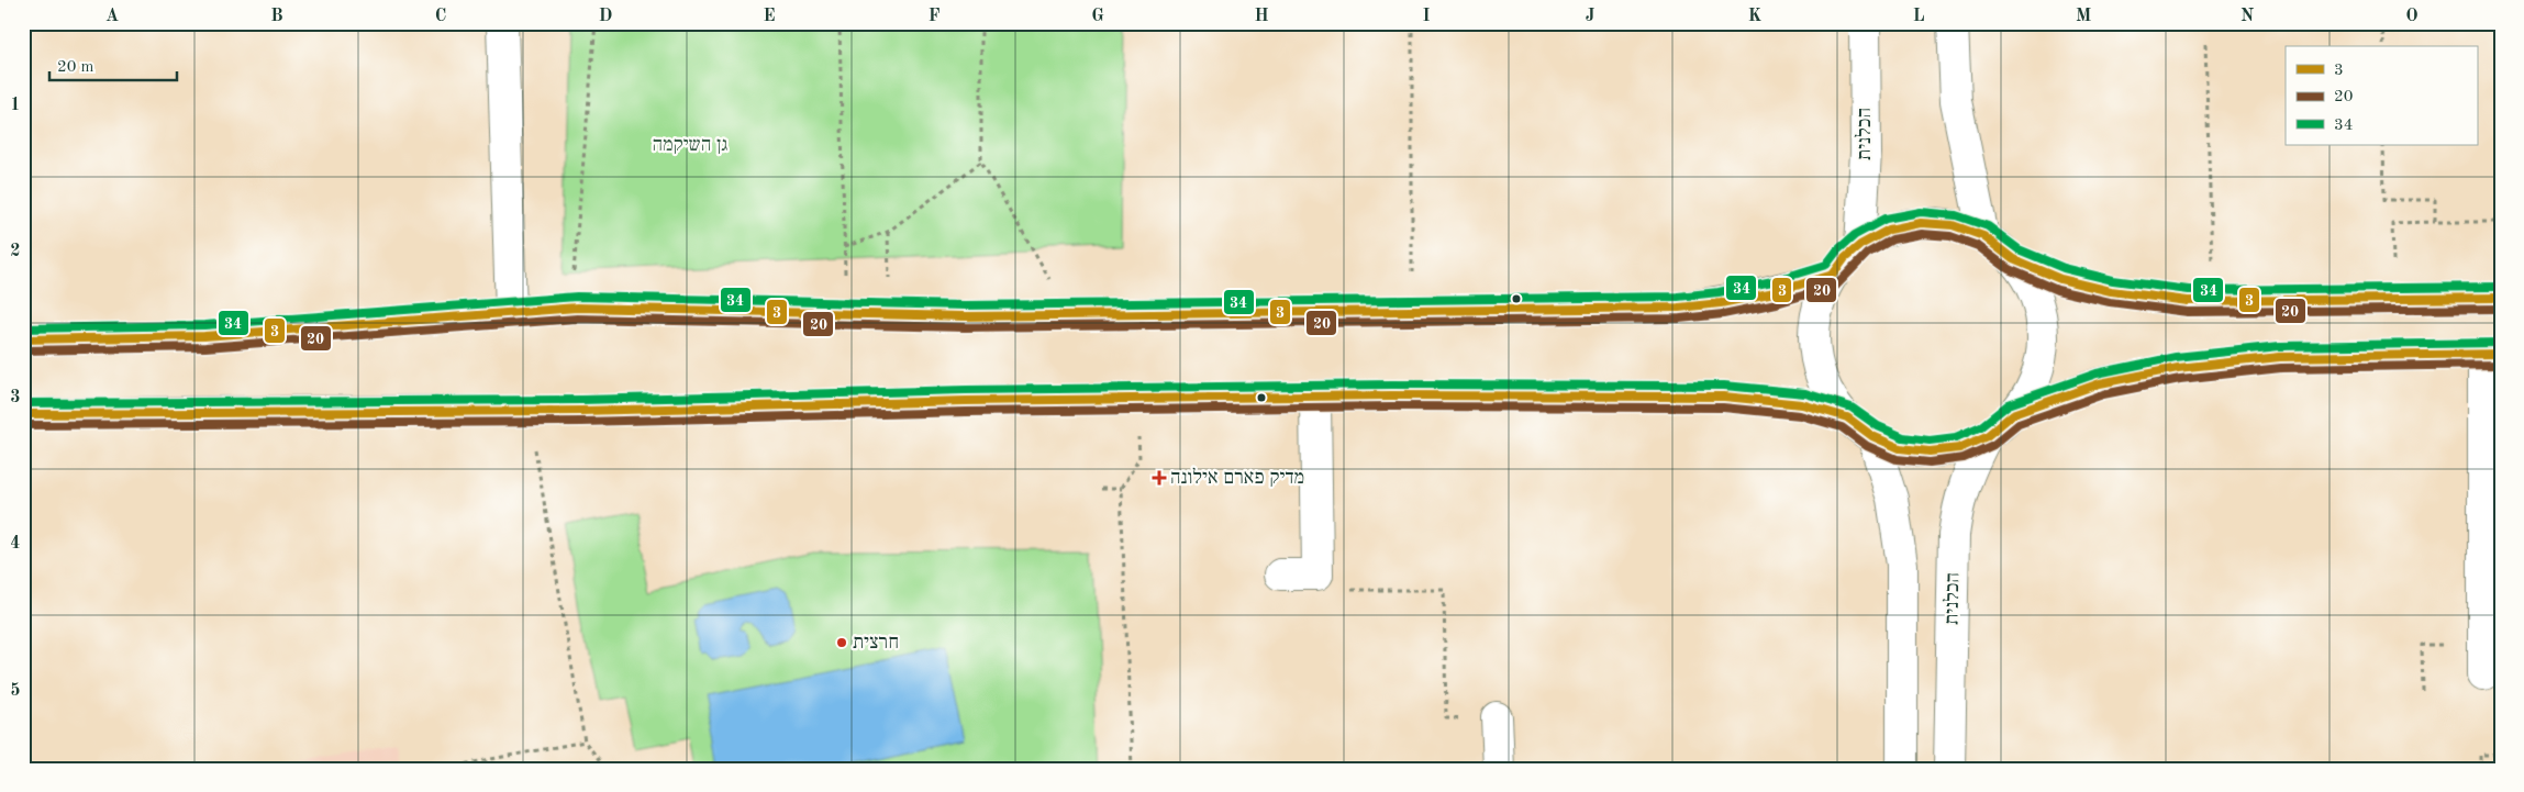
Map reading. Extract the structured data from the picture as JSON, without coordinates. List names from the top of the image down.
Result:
{
  "streets": {
    "street": ["הכלנית"]
  },
  "parks": ["גן השיקמה"],
  "places": {
    "health": ["מדיק פארם אילונה"],
    "other": ["חרצית"]
  },
  "lines": ["transit line 34", "transit line 3", "transit line 20"],
  "legend": ["3", "20", "34"],
  "scale_bar": "20 m",
  "grid": {
    "columns": [
      "A",
      "B",
      "C",
      "D",
      "E",
      "F",
      "G",
      "H",
      "I",
      "J",
      "K",
      "L",
      "M",
      "N",
      "O"
    ],
    "rows": [
      "1",
      "2",
      "3",
      "4",
      "5"
    ]
  }
}
